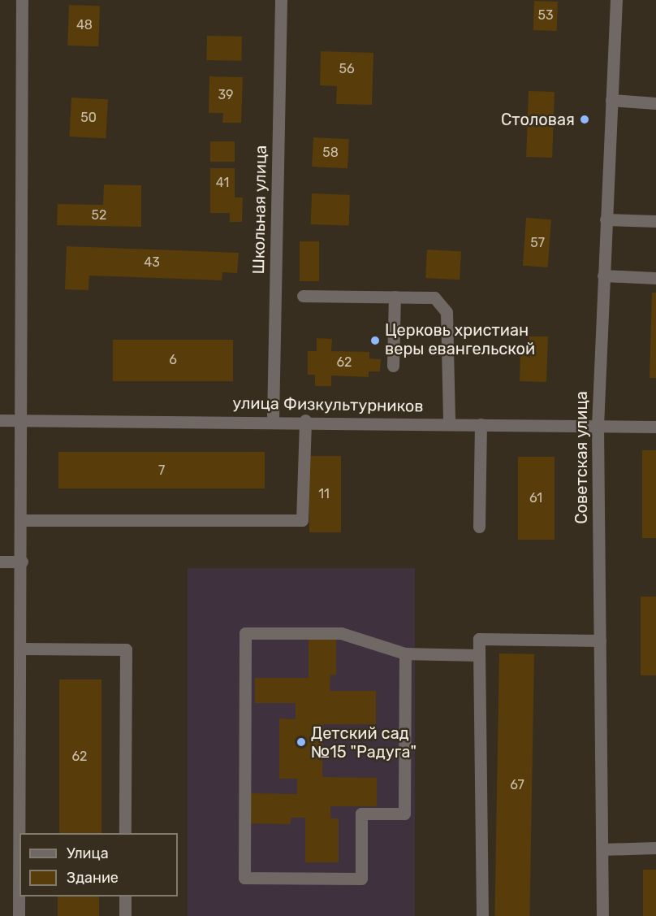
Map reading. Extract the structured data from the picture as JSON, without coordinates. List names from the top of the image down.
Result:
{
  "streets": {
    "street": ["Школьная улица", "улица Физкультурников", "Советская улица"]
  },
  "crossings": [
    ["Школьная улица", "улица Физкультурников"],
    ["улица Физкультурников", "Советская улица"]
  ],
  "places": ["Столовая", "Церковь христиан веры евангельской", "Детский сад №15 \"Радуга\""],
  "house_numbers": [
    "53",
    "48",
    "56",
    "39",
    "50",
    "58",
    "41",
    "52",
    "57",
    "43",
    "6",
    "62",
    "7",
    "11",
    "61",
    "62",
    "67"
  ],
  "legend": ["Улица", "Здание"]
}
